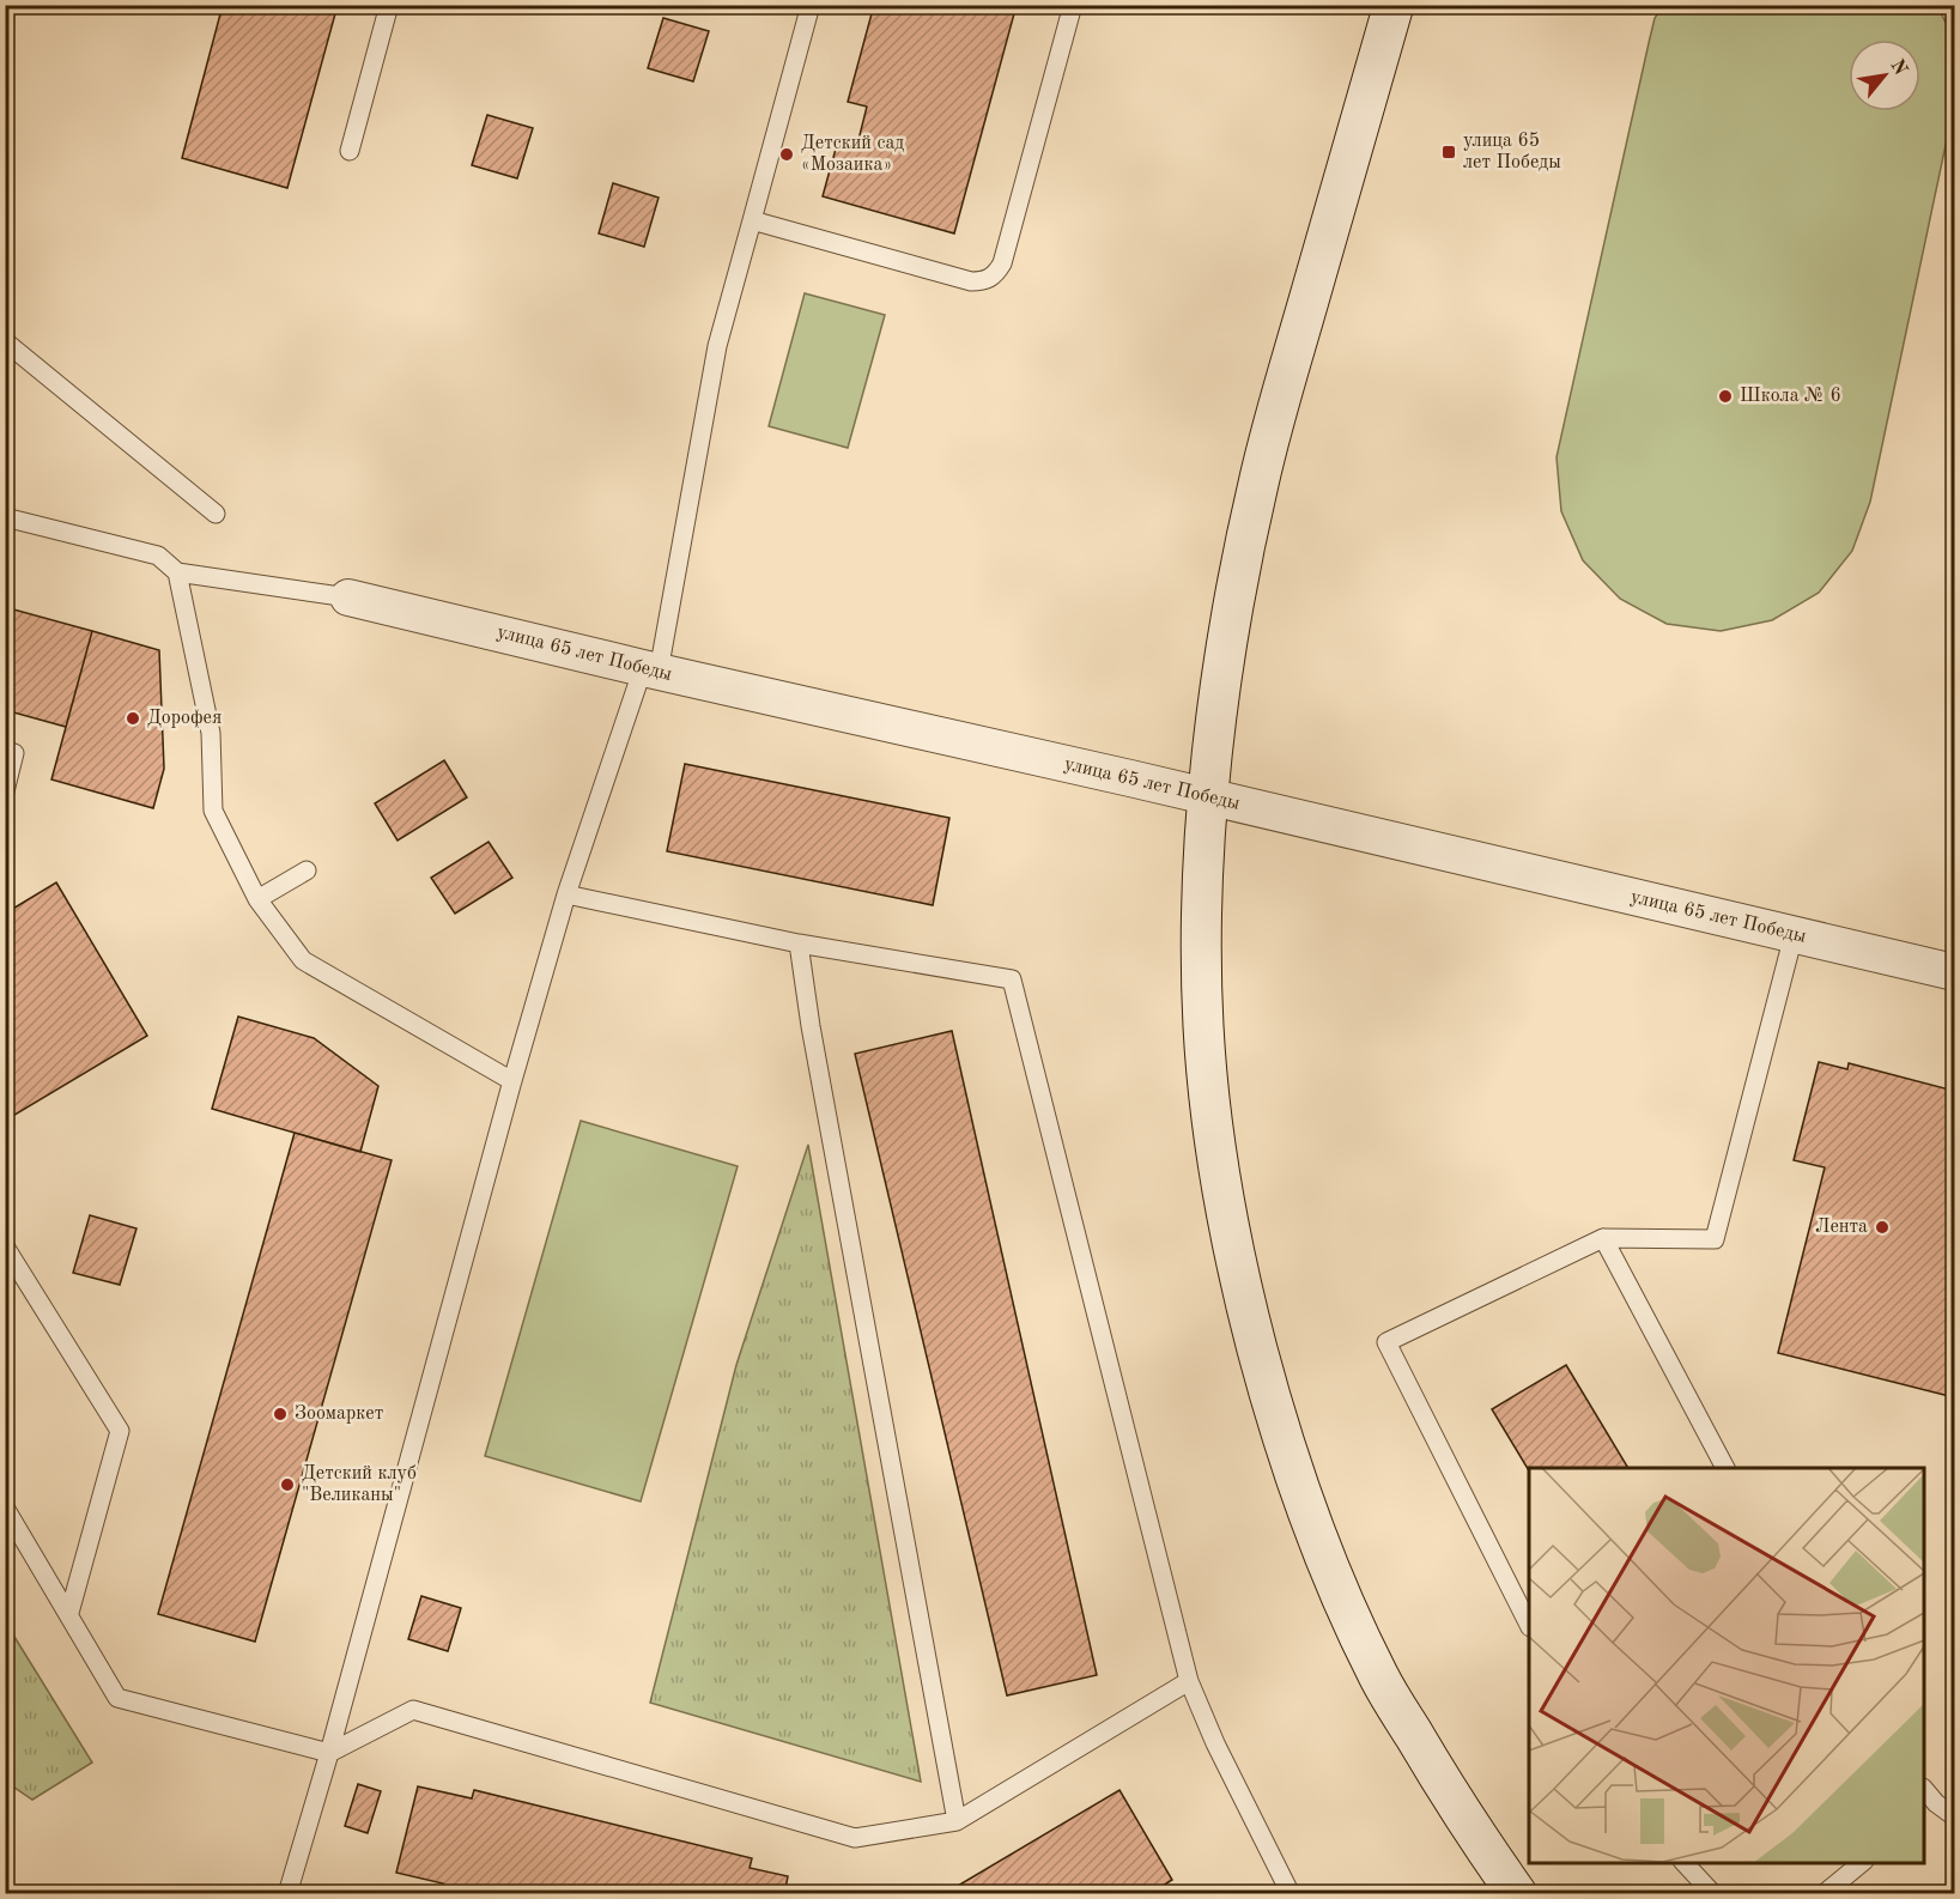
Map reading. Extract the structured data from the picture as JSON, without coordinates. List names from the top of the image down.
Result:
{
  "streets": {
    "street": ["улица 65 лет Победы"]
  },
  "places": {
    "transit": ["улица 65 лет Победы"],
    "other": [
      "Детский сад «Мозаика»",
      "Школа № 6",
      "Дорофея",
      "Лента",
      "Зоомаркет",
      "Детский клуб \"Великаны\""
    ]
  },
  "north": "top right"
}
